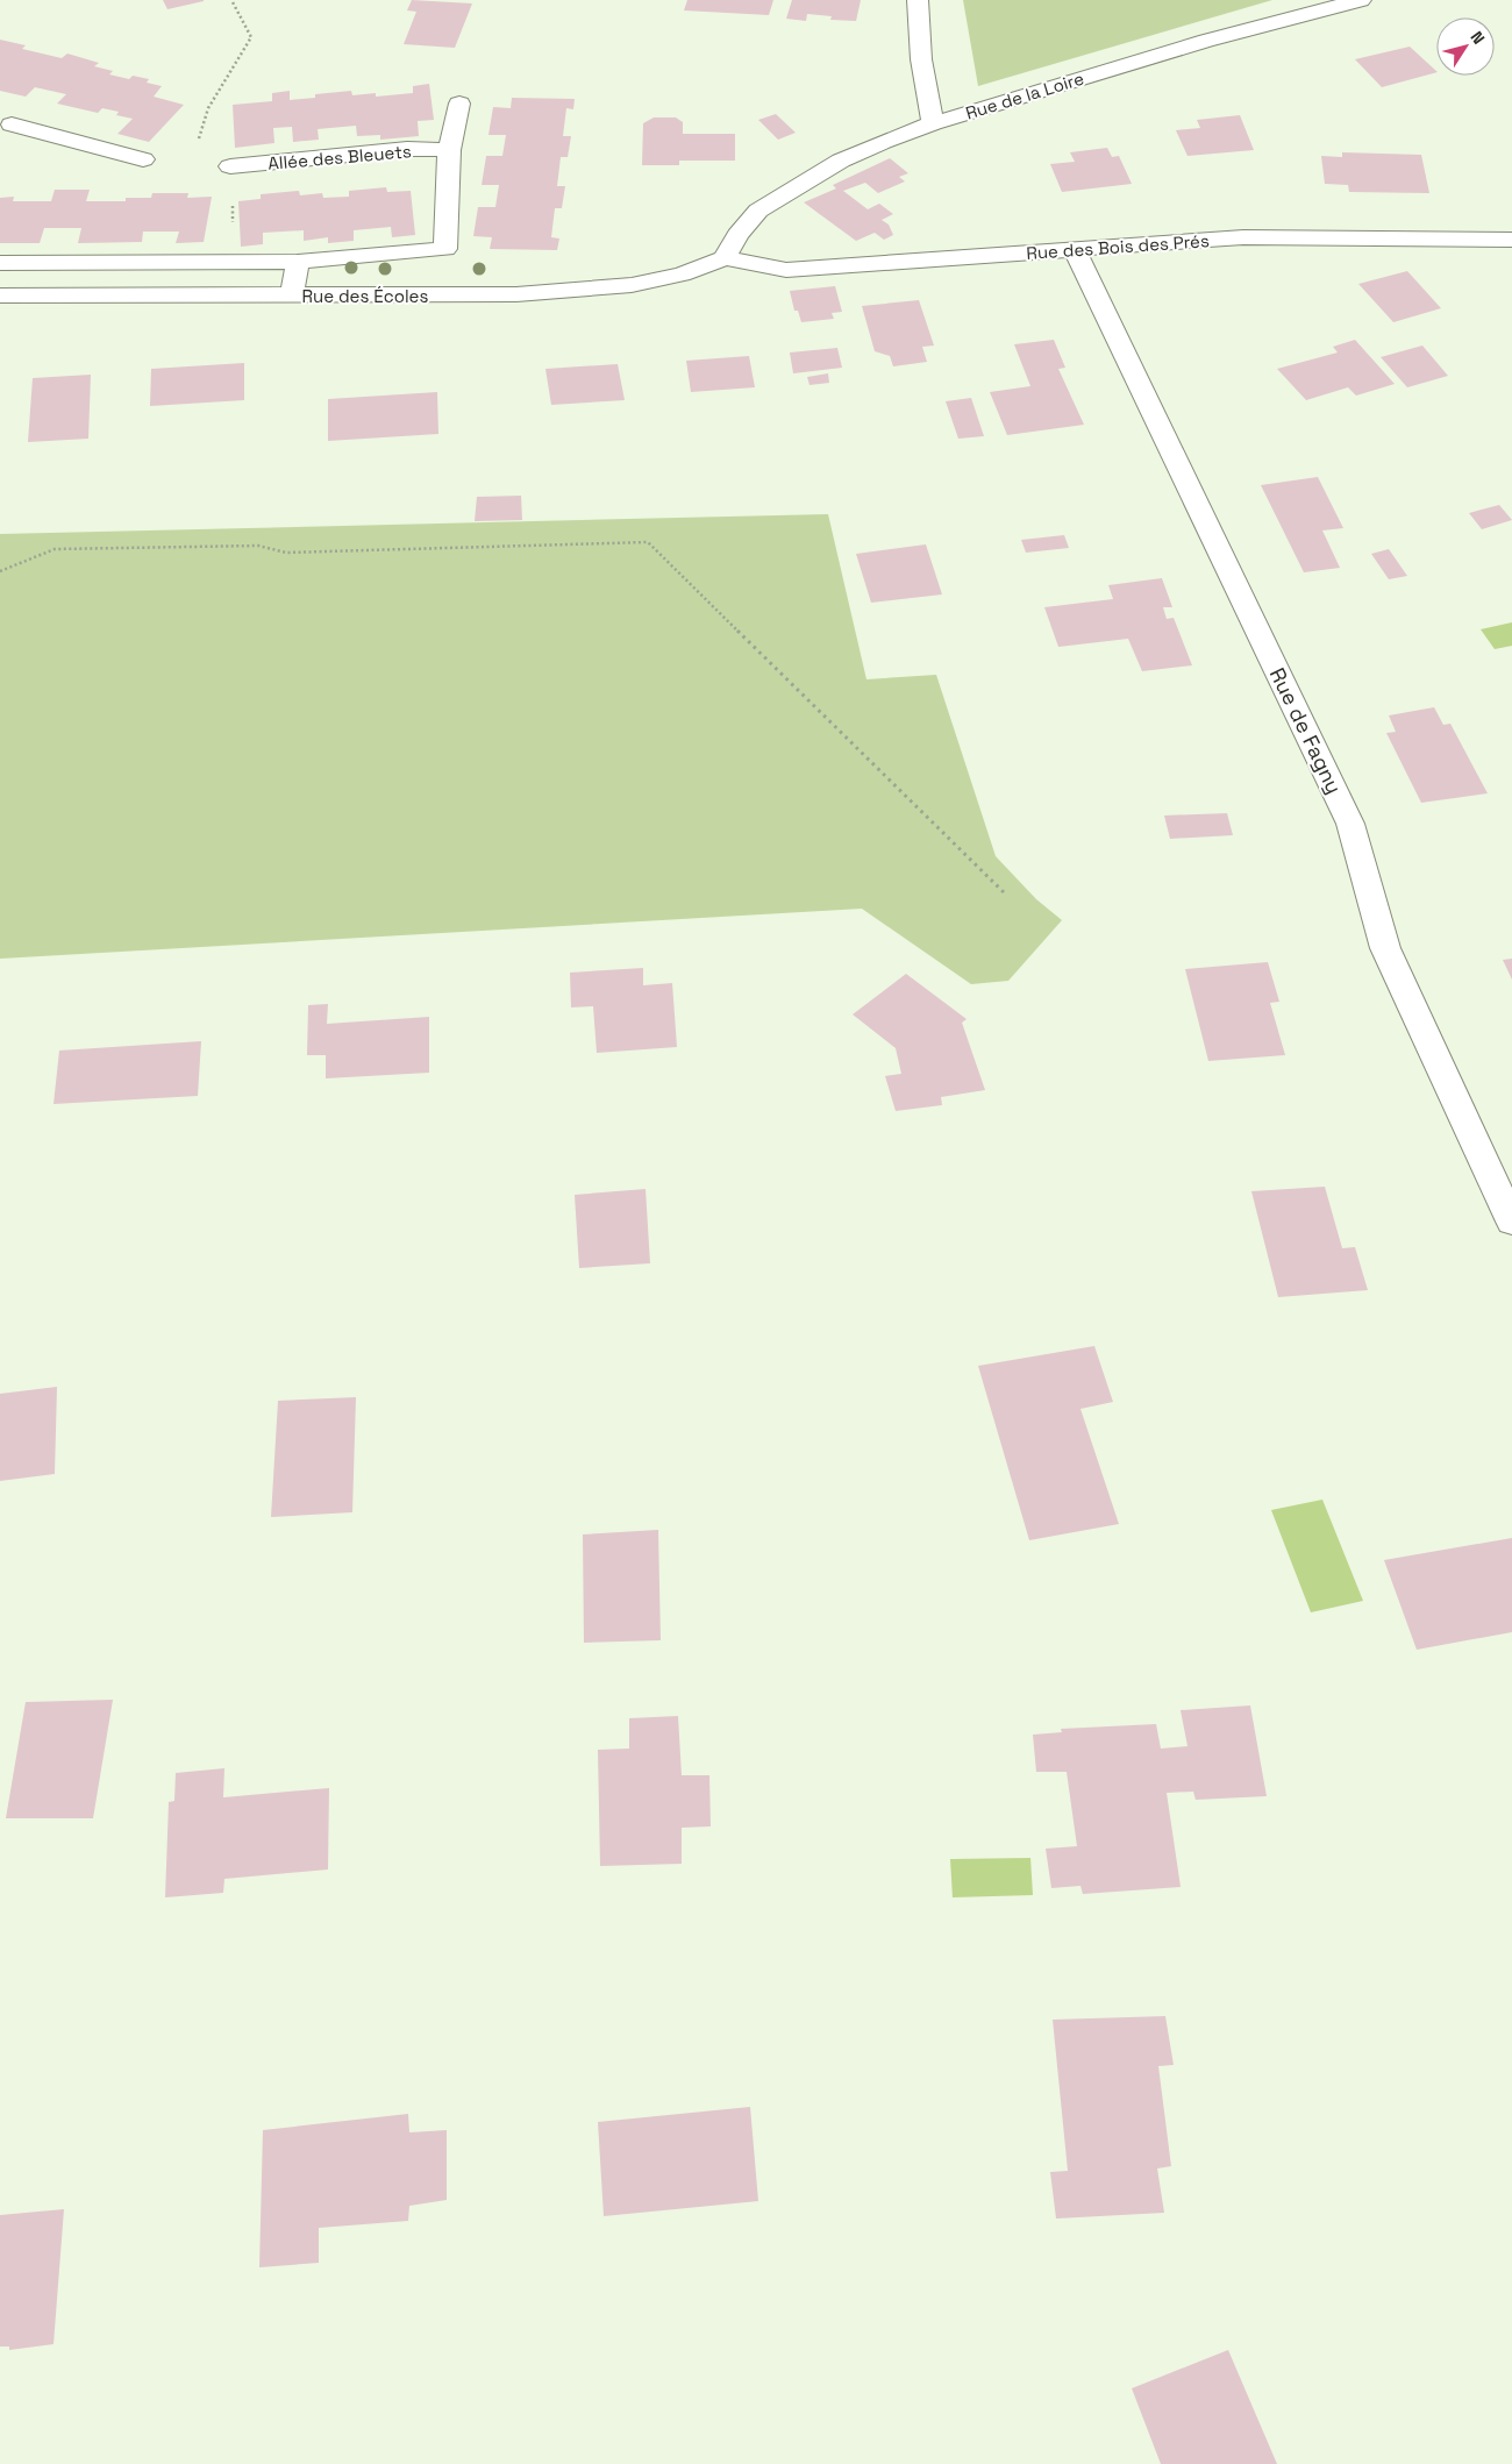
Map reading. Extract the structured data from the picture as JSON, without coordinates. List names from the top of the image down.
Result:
{
  "streets": {
    "street": [
      "Rue de la Loire",
      "Allée des Bleuets",
      "Rue des Bois des Prés",
      "Rue des Écoles",
      "Rue de Fagny"
    ]
  },
  "crossings": [
    ["Rue de la Loire", "Rue des Bois des Prés"],
    ["Rue de la Loire", "Rue des Écoles"],
    ["Rue des Bois des Prés", "Rue des Écoles"],
    ["Rue des Bois des Prés", "Rue de Fagny"]
  ],
  "north": "top right"
}
